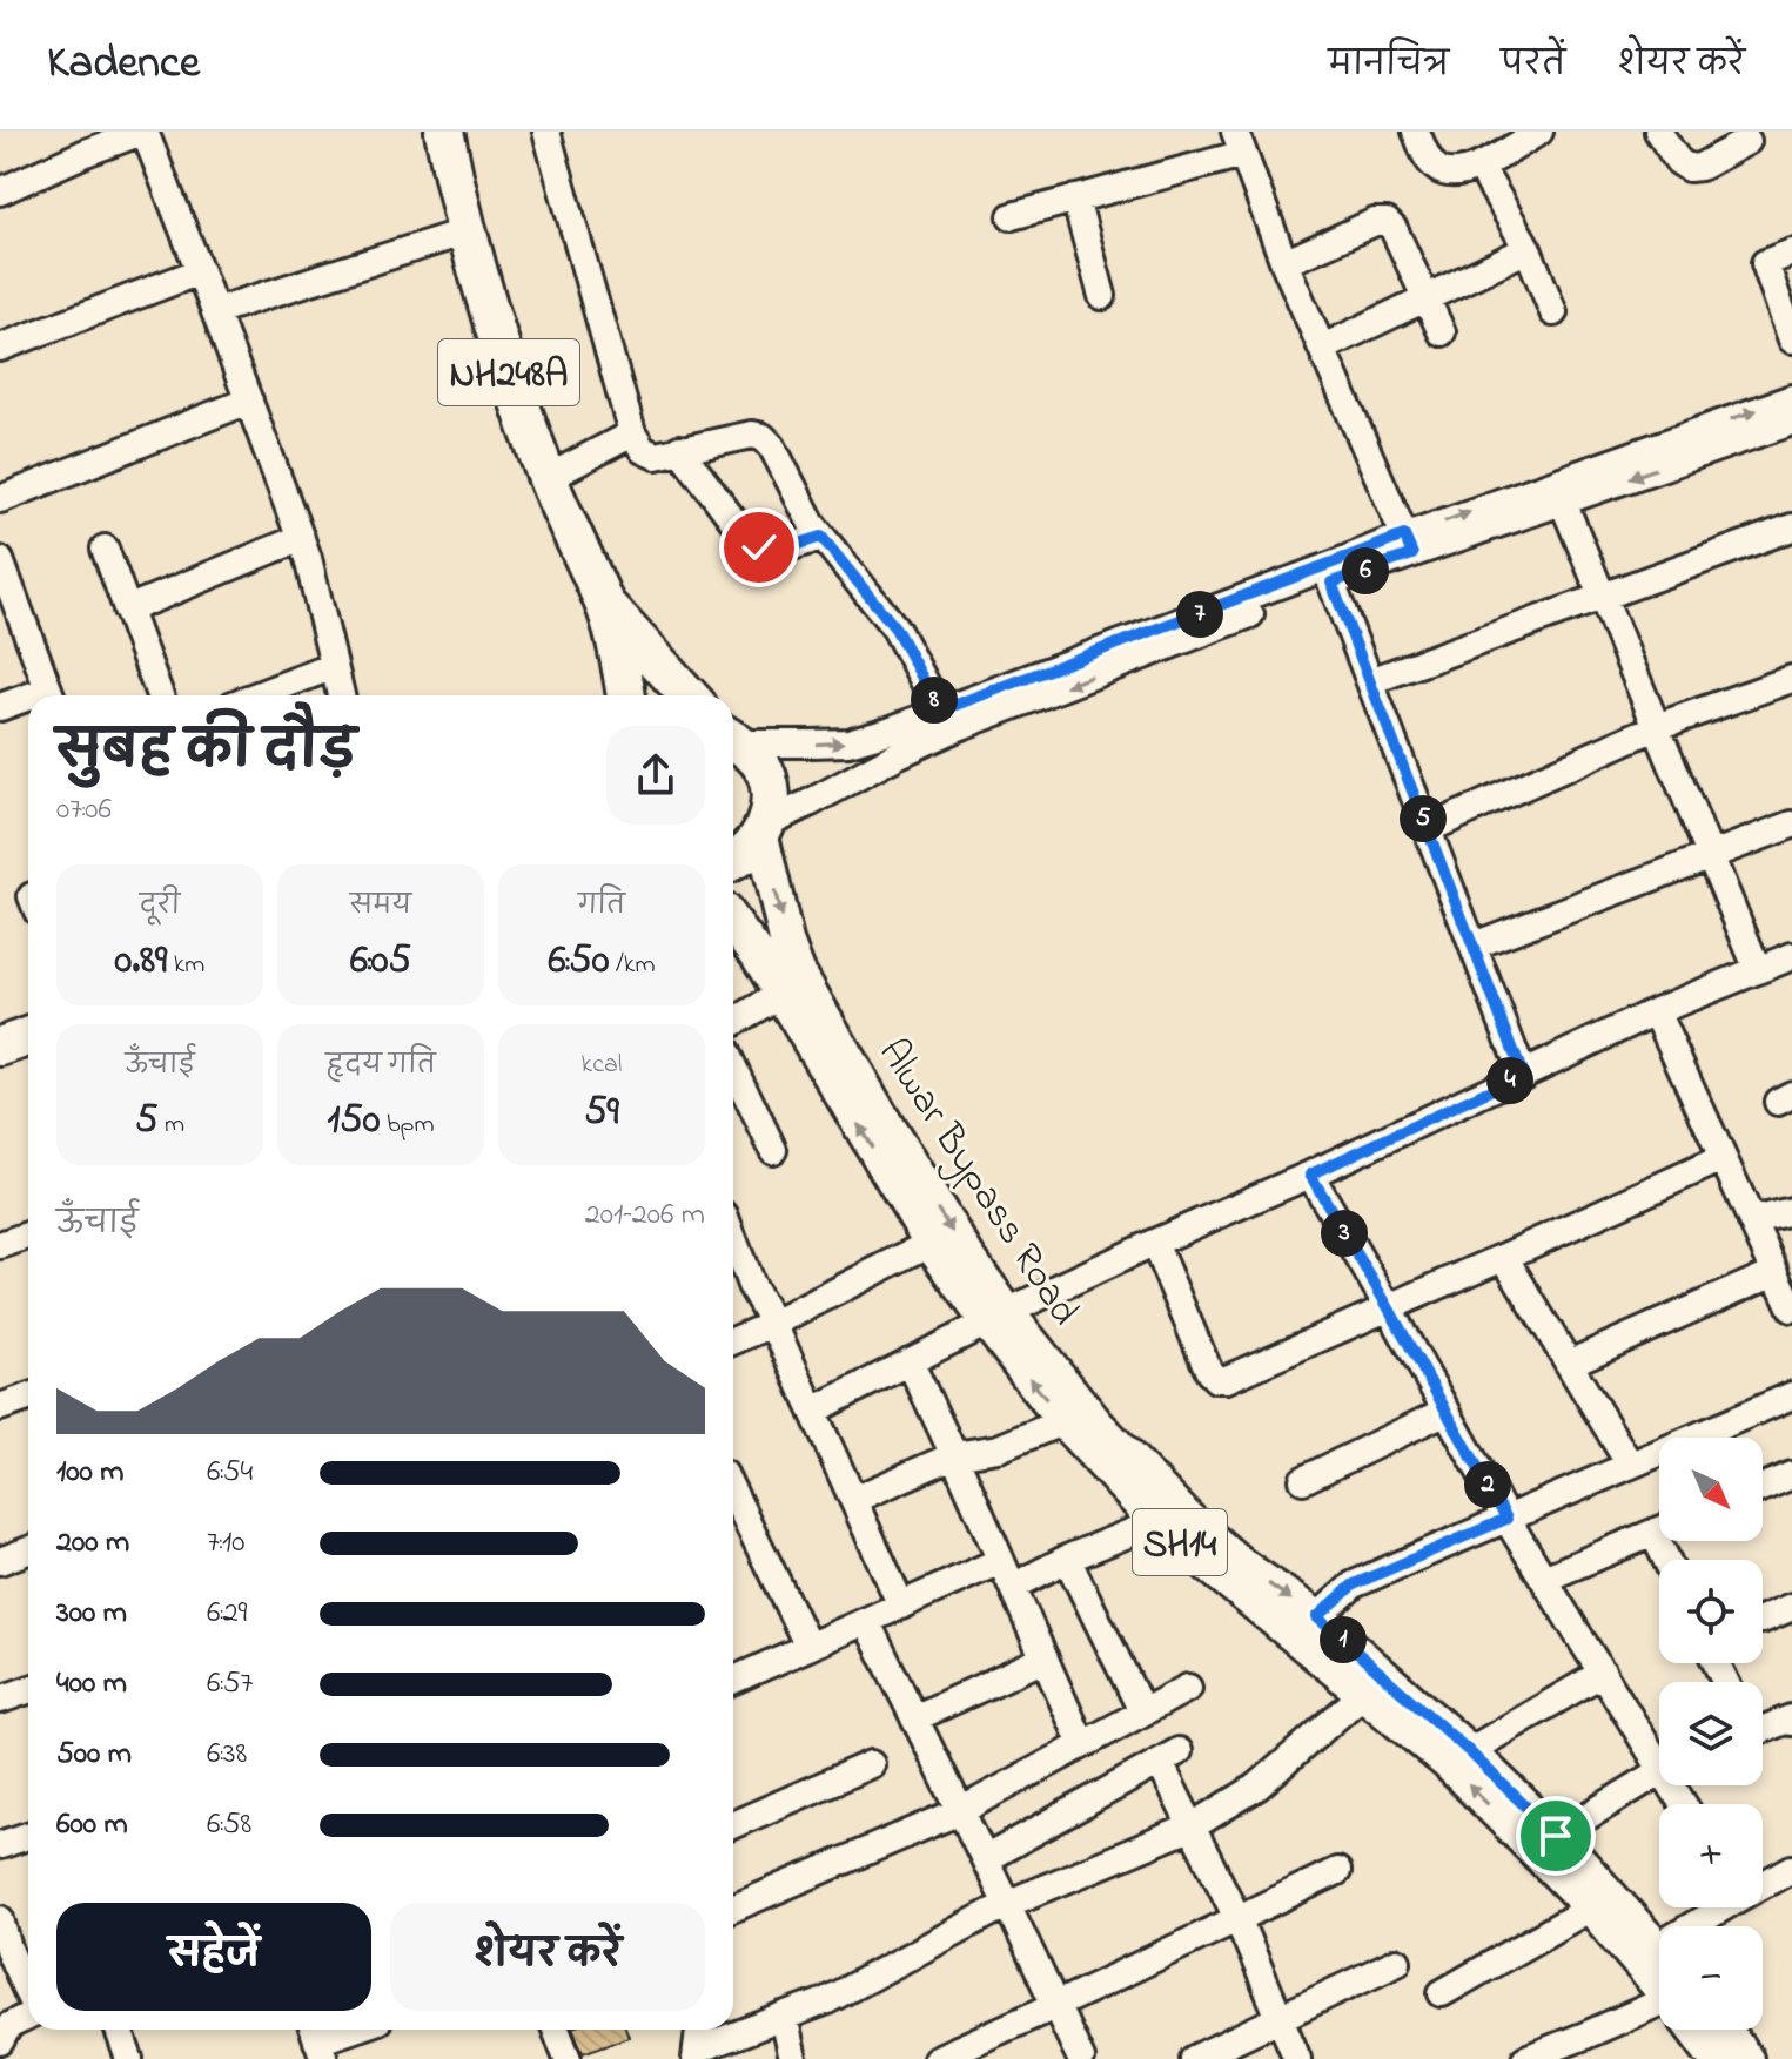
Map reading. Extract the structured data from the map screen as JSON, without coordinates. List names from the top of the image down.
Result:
{
  "streets": {
    "highway": ["NH248A"],
    "main road": ["Alwar Bypass Road", "SH14"]
  },
  "crossings": [
    ["Alwar Bypass Road", "SH14"]
  ],
  "north": "bottom right",
  "page": {
    "header": "Kadence",
    "nav": ["मानचित्र", "परतें", "शेयर करें"],
    "pins": [
      "6",
      "7",
      "8",
      "5",
      "4",
      "3",
      "2",
      "1"
    ],
    "heading": ["सुबह की दौड़", "07:06"],
    "stats": [
      ["दूरी", "0.89 km"],
      ["समय", "6:05"],
      ["गति", "6:50 /km"],
      ["ऊँचाई", "5 m"],
      ["हृदय गति", "150 bpm"],
      ["kcal", "59"]
    ],
    "chart": ["ऊँचाई", "201–206 m"],
    "map_buttons": ["+", "−"],
    "list": [
      {
        "name": "100 m",
        "note": "6:54"
      },
      {
        "name": "200 m",
        "note": "7:10"
      },
      {
        "name": "300 m",
        "note": "6:29"
      },
      {
        "name": "400 m",
        "note": "6:57"
      },
      {
        "name": "500 m",
        "note": "6:38"
      },
      {
        "name": "600 m",
        "note": "6:58"
      }
    ],
    "buttons": ["सहेजें", "शेयर करें"]
  }
}
